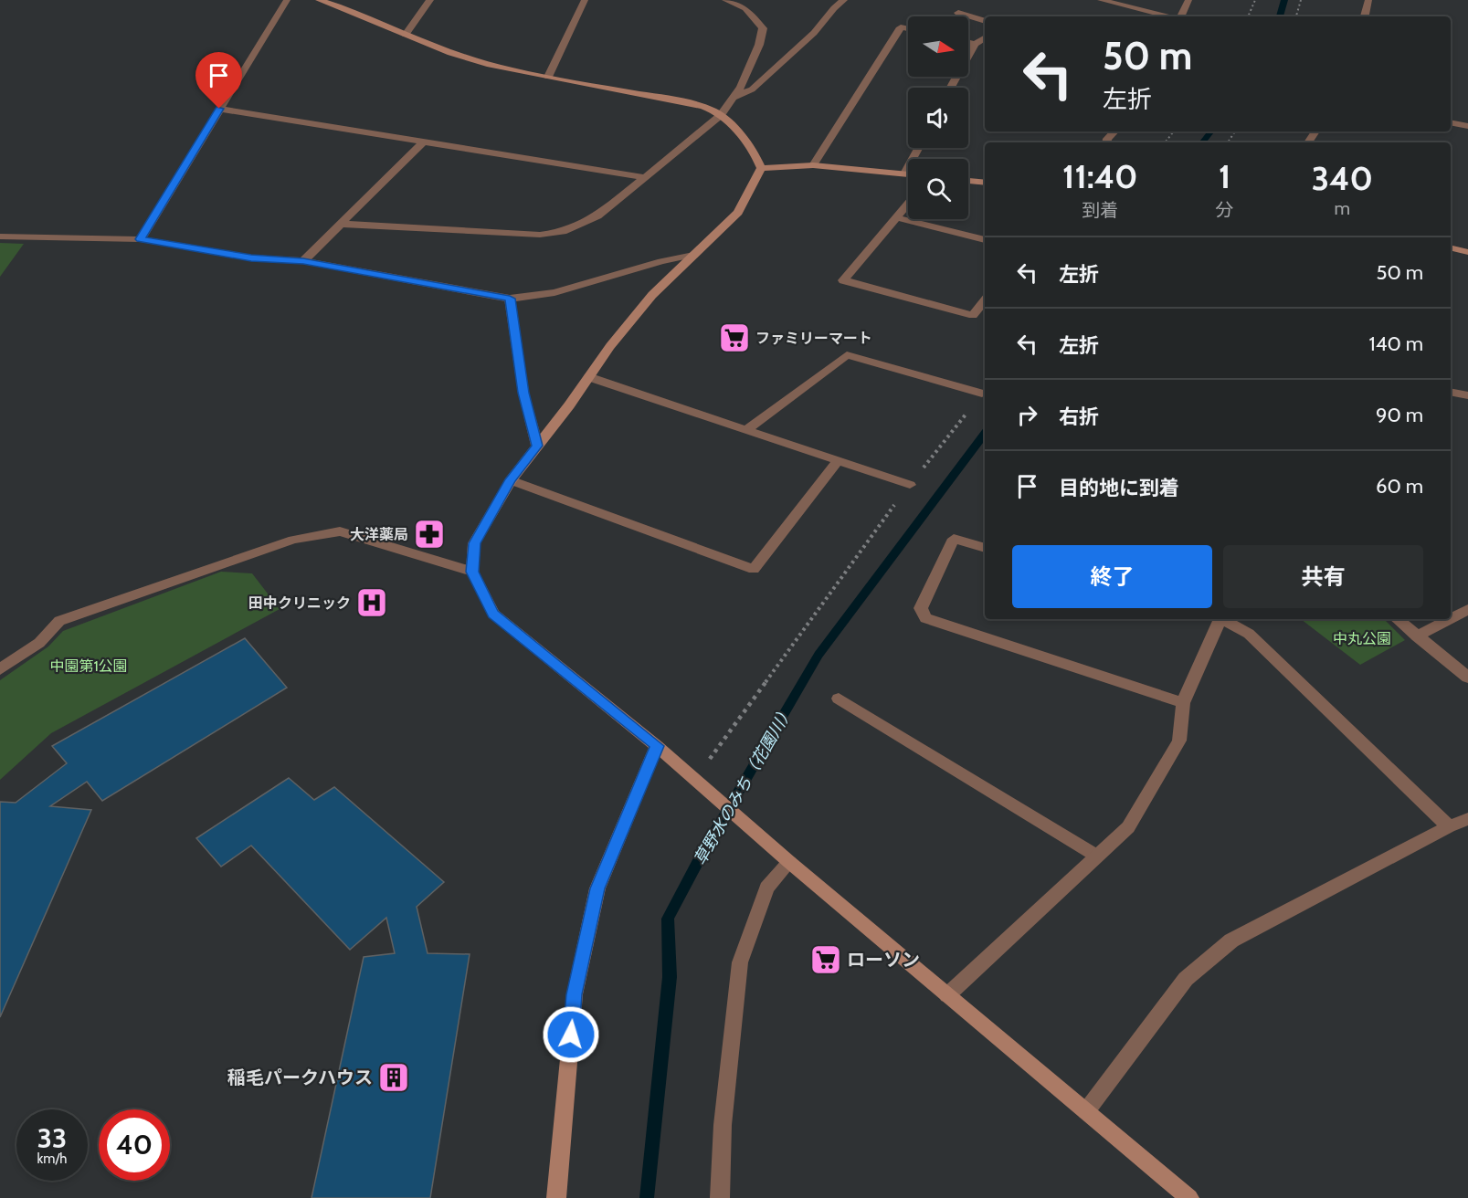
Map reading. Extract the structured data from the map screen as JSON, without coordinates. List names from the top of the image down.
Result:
{
  "water": ["草野水のみち（花園川）"],
  "parks": ["中丸公園", "中園第1公園"],
  "places": {
    "supermarket": ["ファミリーマート", "ローソン"],
    "pharmacy": ["大洋薬局"],
    "hospital": ["田中クリニック"],
    "building": ["稲毛パークハウス"]
  },
  "north": "right",
  "page": {
    "turn": ["50 m", "左折"],
    "eta": [
      "11:40",
      "到着",
      "1",
      "分",
      "340",
      "m"
    ],
    "list": [
      {
        "name": "左折",
        "value": "50 m"
      },
      {
        "name": "左折",
        "value": "140 m"
      },
      {
        "name": "右折",
        "value": "90 m"
      },
      {
        "name": "目的地に到着",
        "value": "60 m"
      }
    ],
    "buttons": ["終了", "共有"],
    "speed": "33 km/h",
    "limit": "40"
  }
}
